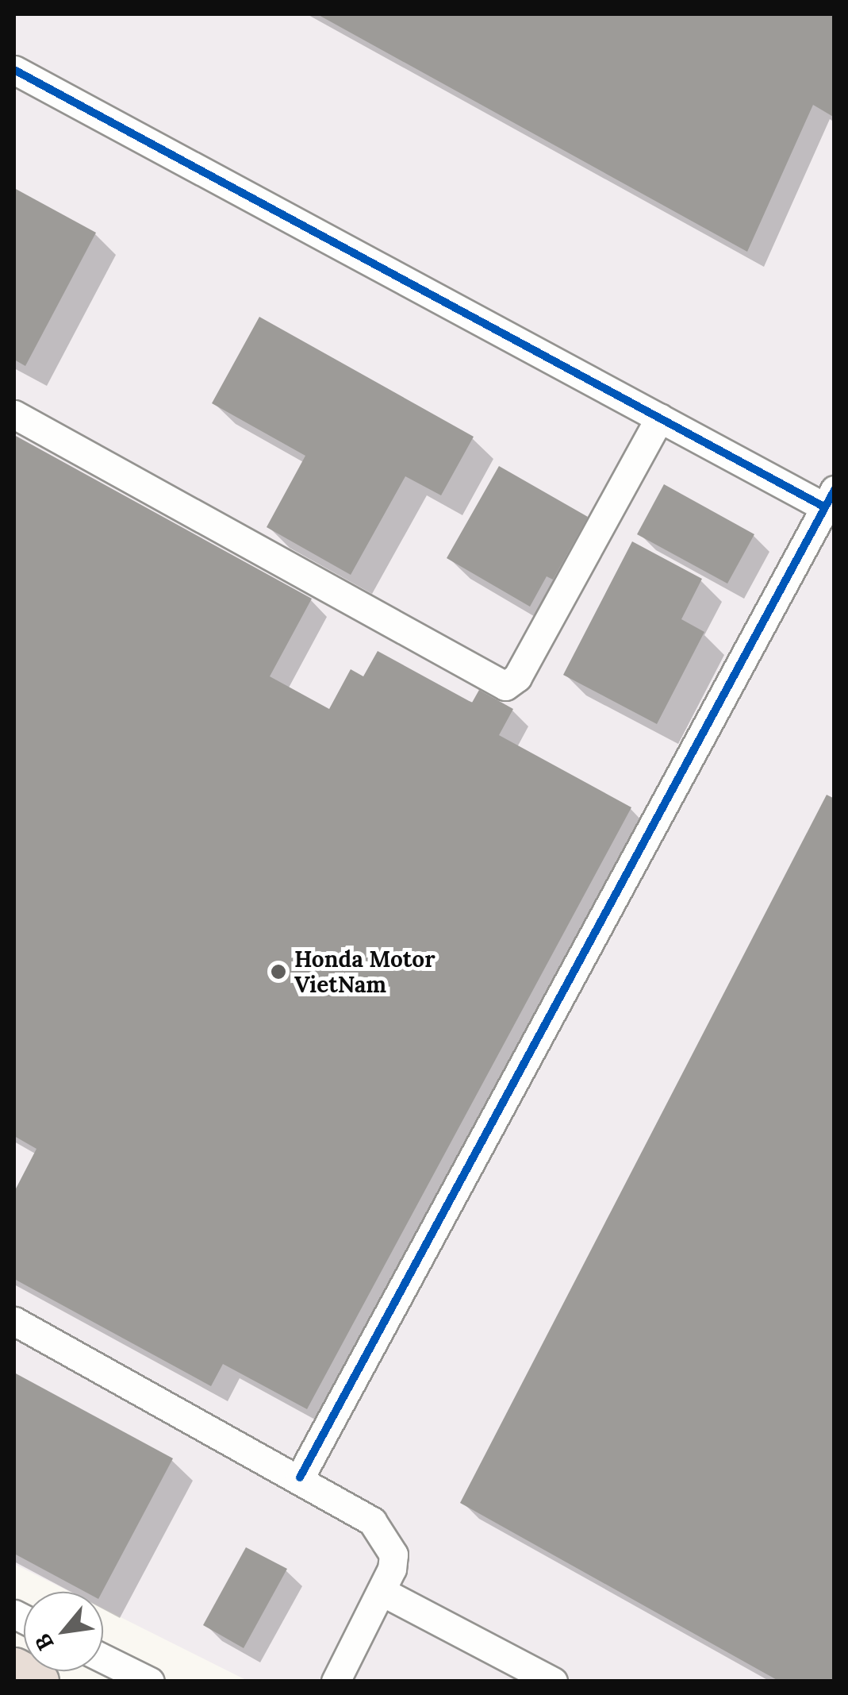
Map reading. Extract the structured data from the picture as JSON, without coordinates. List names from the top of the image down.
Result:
{
  "places": ["Honda Motor VietNam"],
  "north": "bottom left"
}
